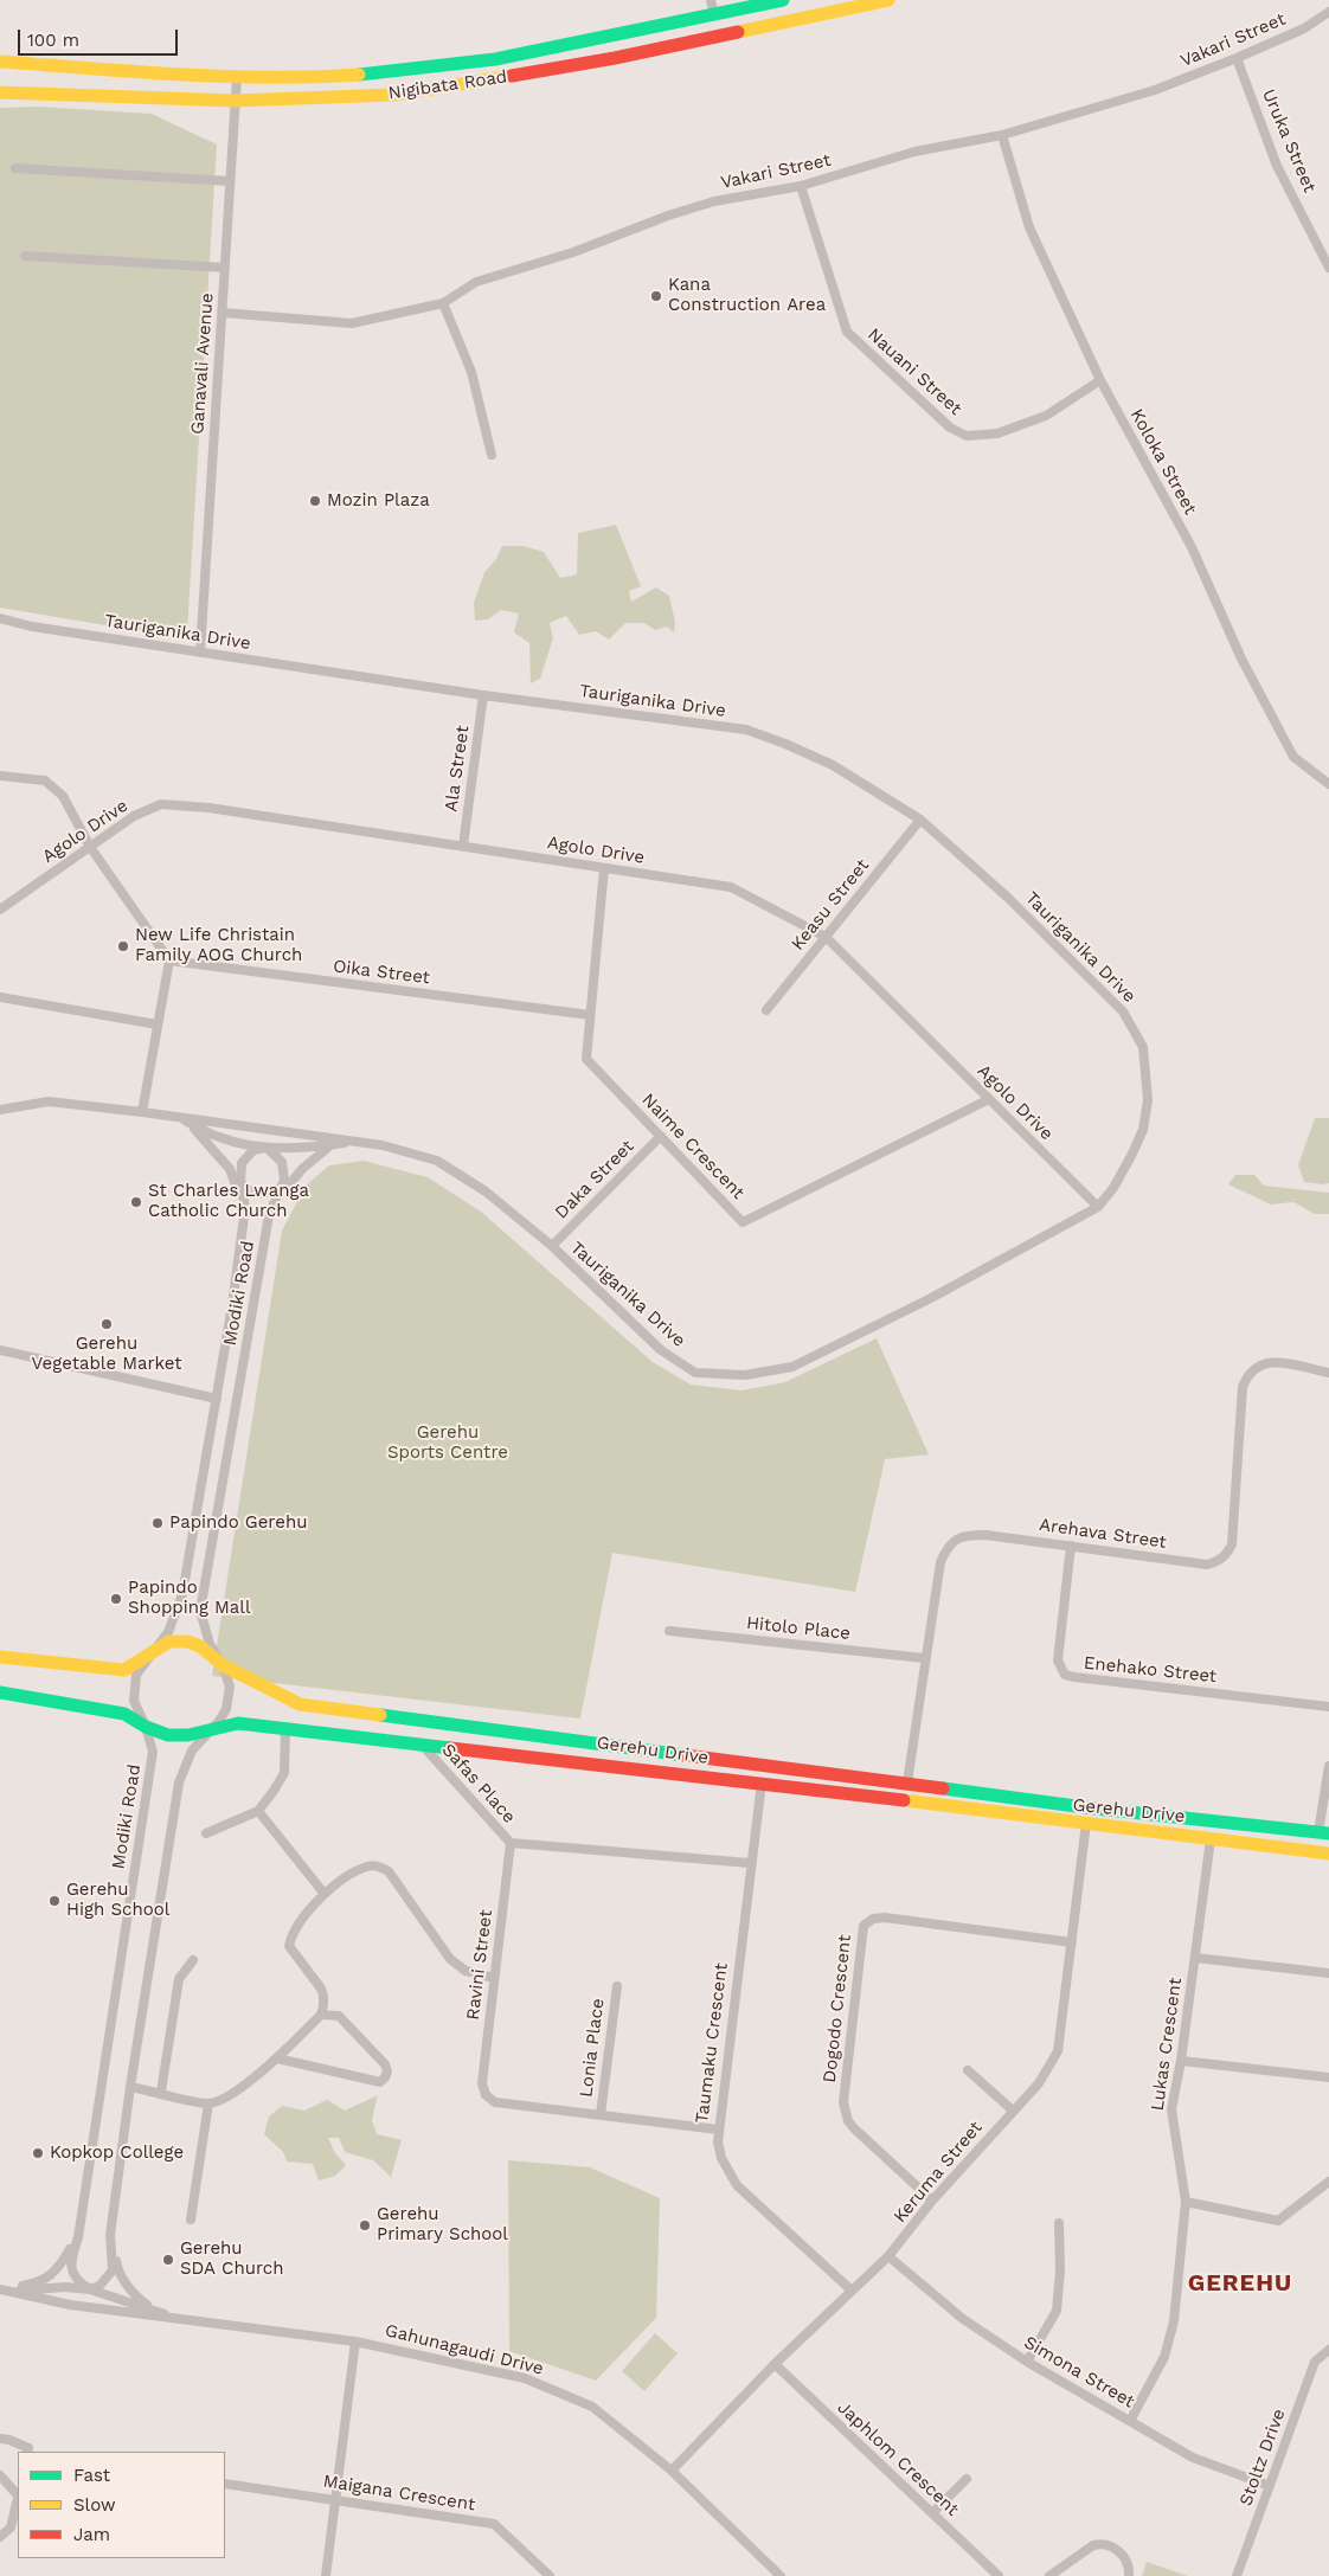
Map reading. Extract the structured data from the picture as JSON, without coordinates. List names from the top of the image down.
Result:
{
  "streets": {
    "street": [
      "Vakari Street",
      "Nigibata Road",
      "Uruka Street",
      "Ganavali Avenue",
      "Nauani Street",
      "Koloka Street",
      "Tauriganika Drive",
      "Ala Street",
      "Agolo Drive",
      "Keasu Street",
      "Oika Street",
      "Naime Crescent",
      "Daka Street",
      "Modiki Road",
      "Arehava Street",
      "Hitolo Place",
      "Enehako Street",
      "Gerehu Drive",
      "Safas Place",
      "Ravini Street",
      "Dogodo Crescent",
      "Taumaku Crescent",
      "Lukas Crescent",
      "Lonia Place",
      "Keruma Street",
      "Gahunagaudi Drive",
      "Simona Street",
      "Stoltz Drive",
      "Japhlom Crescent",
      "Maigana Crescent"
    ]
  },
  "crossings": [
    ["Vakari Street", "Uruka Street"],
    ["Vakari Street", "Ganavali Avenue"],
    ["Vakari Street", "Nauani Street"],
    ["Vakari Street", "Koloka Street"],
    ["Nigibata Road", "Ganavali Avenue"],
    ["Ganavali Avenue", "Tauriganika Drive"],
    ["Nauani Street", "Koloka Street"],
    ["Tauriganika Drive", "Ala Street"],
    ["Tauriganika Drive", "Agolo Drive"],
    ["Tauriganika Drive", "Keasu Street"],
    ["Tauriganika Drive", "Daka Street"],
    ["Tauriganika Drive", "Modiki Road"],
    ["Ala Street", "Agolo Drive"],
    ["Agolo Drive", "Keasu Street"],
    ["Agolo Drive", "Naime Crescent"],
    ["Oika Street", "Naime Crescent"],
    ["Naime Crescent", "Daka Street"],
    ["Modiki Road", "Gerehu Drive"],
    ["Modiki Road", "Gahunagaudi Drive"],
    ["Arehava Street", "Hitolo Place"],
    ["Arehava Street", "Enehako Street"],
    ["Arehava Street", "Gerehu Drive"],
    ["Gerehu Drive", "Safas Place"],
    ["Gerehu Drive", "Taumaku Crescent"],
    ["Gerehu Drive", "Lukas Crescent"],
    ["Gerehu Drive", "Keruma Street"],
    ["Safas Place", "Ravini Street"],
    ["Ravini Street", "Taumaku Crescent"],
    ["Ravini Street", "Lonia Place"],
    ["Dogodo Crescent", "Keruma Street"],
    ["Taumaku Crescent", "Keruma Street"],
    ["Lukas Crescent", "Simona Street"],
    ["Keruma Street", "Gahunagaudi Drive"],
    ["Keruma Street", "Simona Street"],
    ["Keruma Street", "Japhlom Crescent"],
    ["Simona Street", "Stoltz Drive"]
  ],
  "districts": ["GEREHU"],
  "parks": ["Gerehu Sports Centre"],
  "places": [
    "Kana Construction Area",
    "Mozin Plaza",
    "New Life Christain Family AOG Church",
    "St Charles Lwanga Catholic Church",
    "Gerehu Vegetable Market",
    "Papindo Gerehu",
    "Papindo Shopping Mall",
    "Gerehu High School",
    "Kopkop College",
    "Gerehu Primary School",
    "Gerehu SDA Church"
  ],
  "legend": ["Fast", "Slow", "Jam"],
  "scale_bar": "100 m"
}
